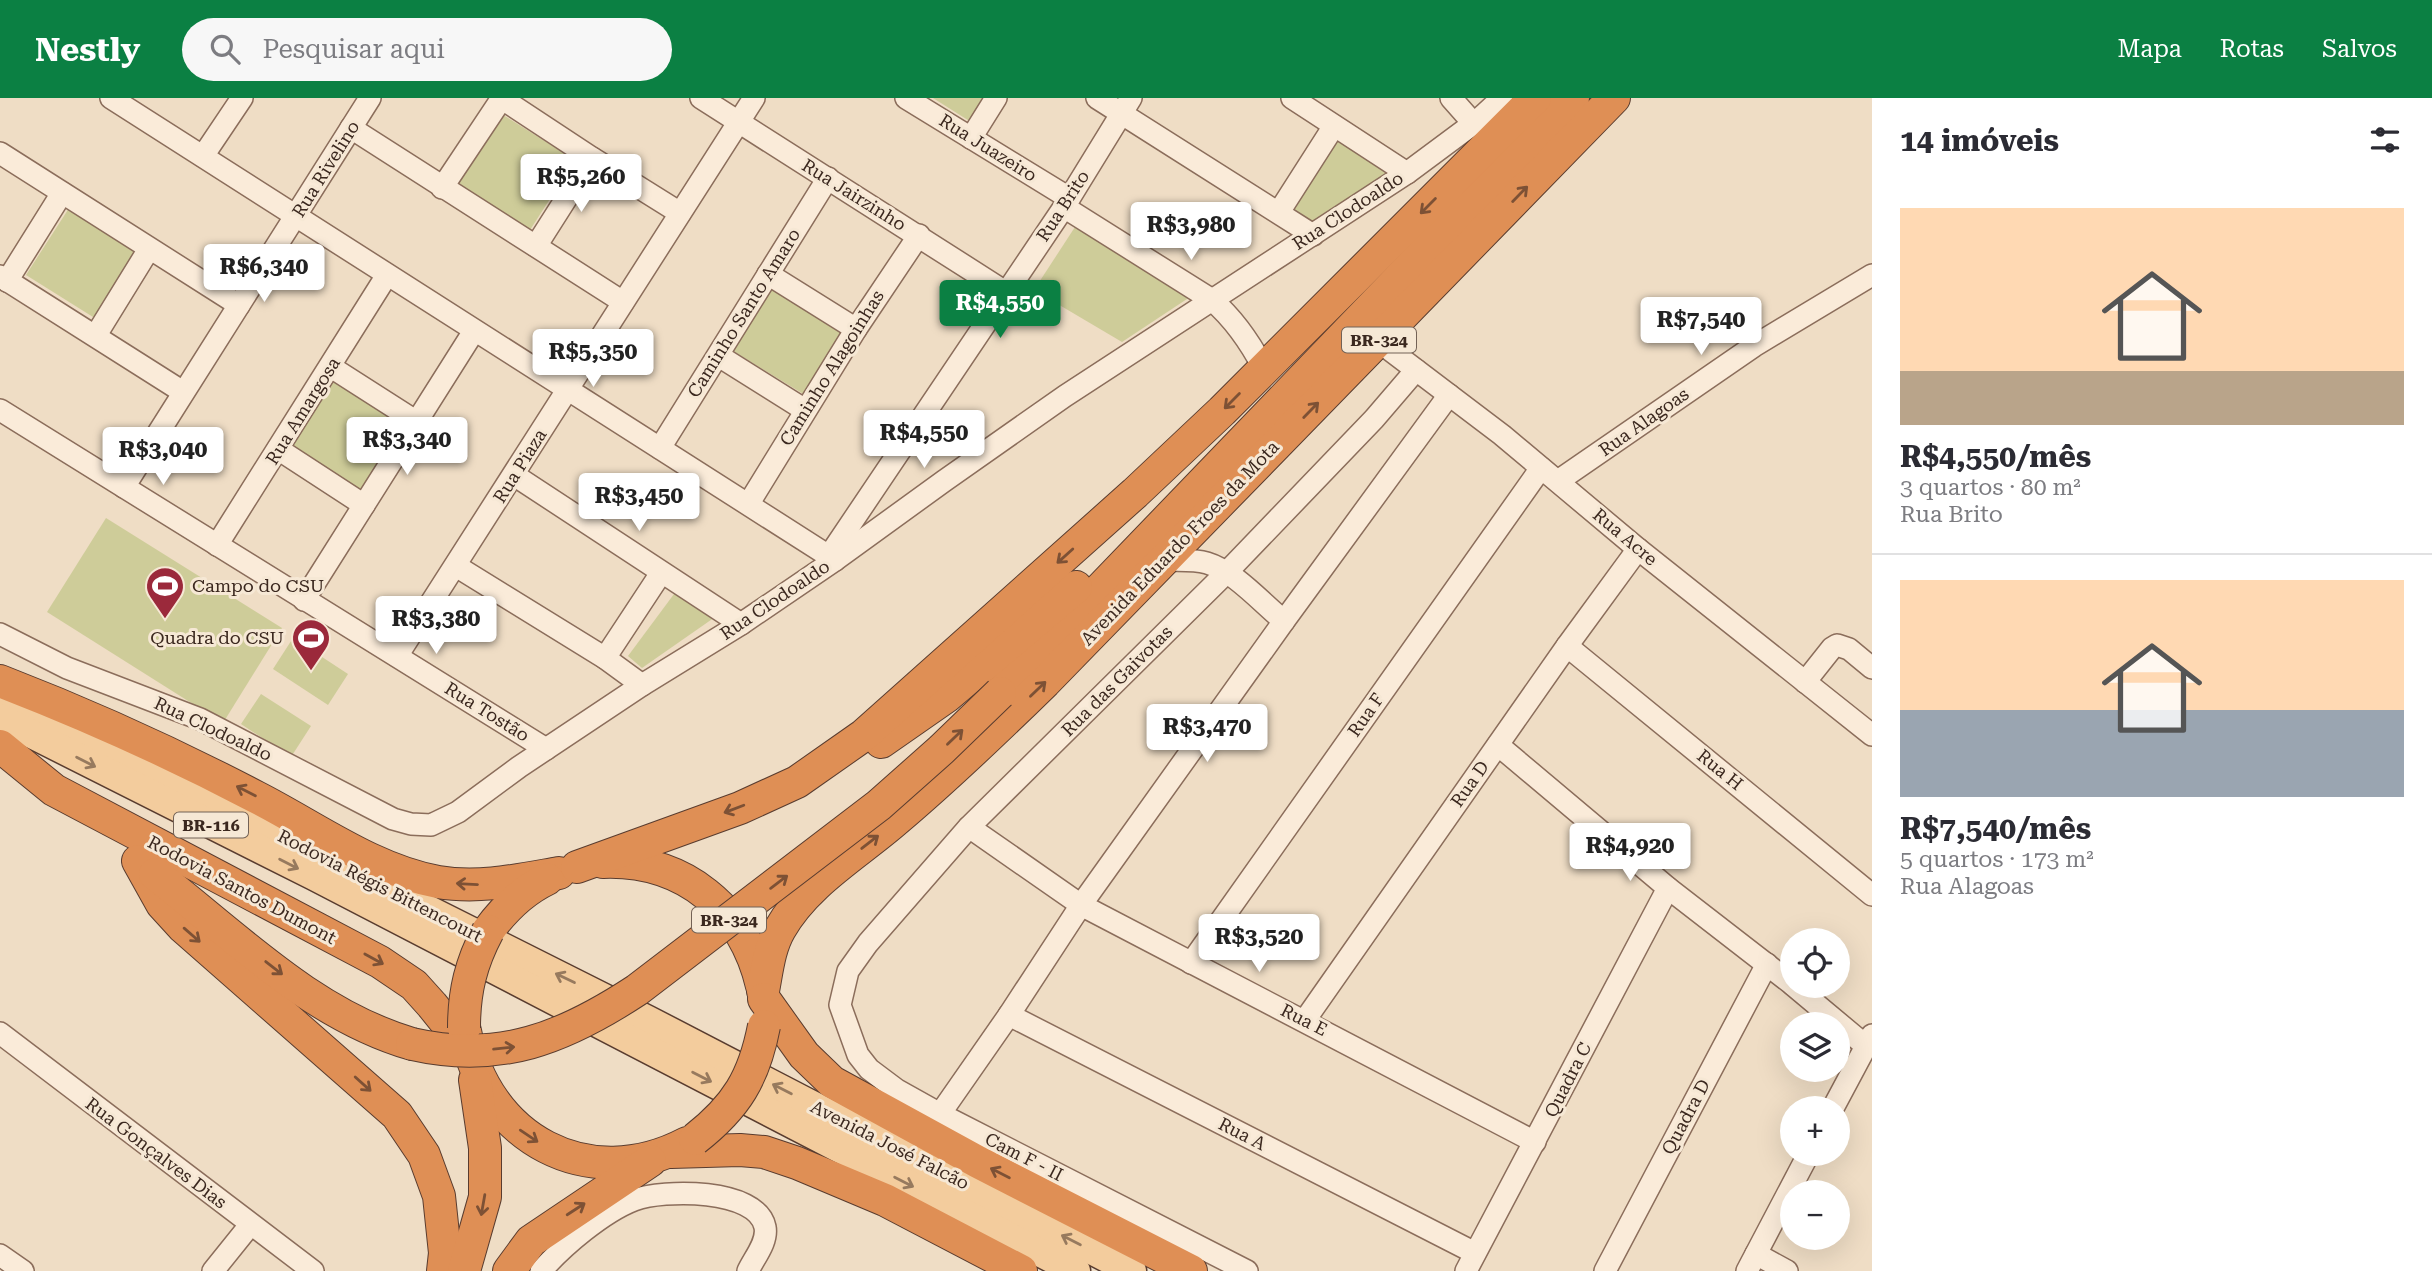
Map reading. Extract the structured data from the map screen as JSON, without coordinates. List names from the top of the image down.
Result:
{
  "streets": {
    "highway": [
      "BR-324",
      "Avenida Eduardo Froes da Mota",
      "BR-116",
      "Rodovia Santos Dumont"
    ],
    "main road": ["Rodovia Régis Bittencourt", "Avenida José Falcão"],
    "street": [
      "Rua Juazeiro",
      "Rua Rivelino",
      "Rua Jairzinho",
      "Rua Brito",
      "Rua Clodoaldo",
      "Caminho Santo Amaro",
      "Caminho Alagoinhas",
      "Rua Amargosa",
      "Rua Alagoas",
      "Rua Piaza",
      "Rua Acre",
      "Rua das Gaivotas",
      "Rua Tostão",
      "Rua F",
      "Rua H",
      "Rua D",
      "Rua E",
      "Quadra C",
      "Quadra D",
      "Rua A",
      "Rua Gonçalves Dias",
      "Cam F - II"
    ]
  },
  "crossings": [
    ["Rua Juazeiro", "Rua Brito"],
    ["Rua Juazeiro", "Rua Clodoaldo"],
    ["Rua Juazeiro", "Avenida Eduardo Froes da Mota"],
    ["Rua Rivelino", "Rua Tostão"],
    ["Rua Jairzinho", "Rua Brito"],
    ["Rua Jairzinho", "Caminho Santo Amaro"],
    ["Rua Jairzinho", "Caminho Alagoinhas"],
    ["Rua Jairzinho", "Rua Piaza"],
    ["Rua Brito", "Rua Clodoaldo"],
    ["Rua Clodoaldo", "Rua Tostão"],
    ["BR-324", "Avenida Eduardo Froes da Mota"],
    ["BR-324", "BR-116"],
    ["Rua Amargosa", "Rua Tostão"],
    ["Rua Alagoas", "Rua Acre"],
    ["Rua Alagoas", "Rua F"],
    ["Rua Piaza", "Rua Tostão"],
    ["Rua Acre", "Avenida Eduardo Froes da Mota"],
    ["Rua Acre", "Rua das Gaivotas"],
    ["Rua Acre", "Rua F"],
    ["Rua Acre", "Rua D"],
    ["Avenida Eduardo Froes da Mota", "BR-116"],
    ["Avenida Eduardo Froes da Mota", "Rodovia Santos Dumont"],
    ["Rua das Gaivotas", "Rua E"],
    ["Rua das Gaivotas", "Cam F - II"],
    ["Rua F", "Rua E"],
    ["Rua H", "Rua D"],
    ["Rua D", "Rua E"],
    ["BR-116", "Rodovia Santos Dumont"],
    ["Rodovia Régis Bittencourt", "Avenida José Falcão"],
    ["Rua E", "Quadra C"],
    ["Quadra C", "Rua A"]
  ],
  "places": {
    "sports": ["Campo do CSU", "Quadra do CSU"]
  },
  "page": {
    "header": "Nestly",
    "search": "Pesquisar aqui",
    "nav": ["Mapa", "Rotas", "Salvos"],
    "heading": "14 imóveis",
    "price": [
      "R$5,260",
      "R$3,980",
      "R$6,340",
      "R$4,550",
      "R$7,540",
      "R$5,350",
      "R$4,550",
      "R$3,340",
      "R$3,040",
      "R$3,450",
      "R$3,380",
      "R$3,470",
      "R$4,920",
      "R$3,520"
    ],
    "list": [
      {
        "name": "R$4,550/mês",
        "note": "3 quartos · 80 m² · Rua Brito"
      },
      {
        "name": "R$7,540/mês",
        "note": "5 quartos · 173 m² · Rua Alagoas"
      }
    ],
    "map_buttons": ["+", "−"]
  }
}
